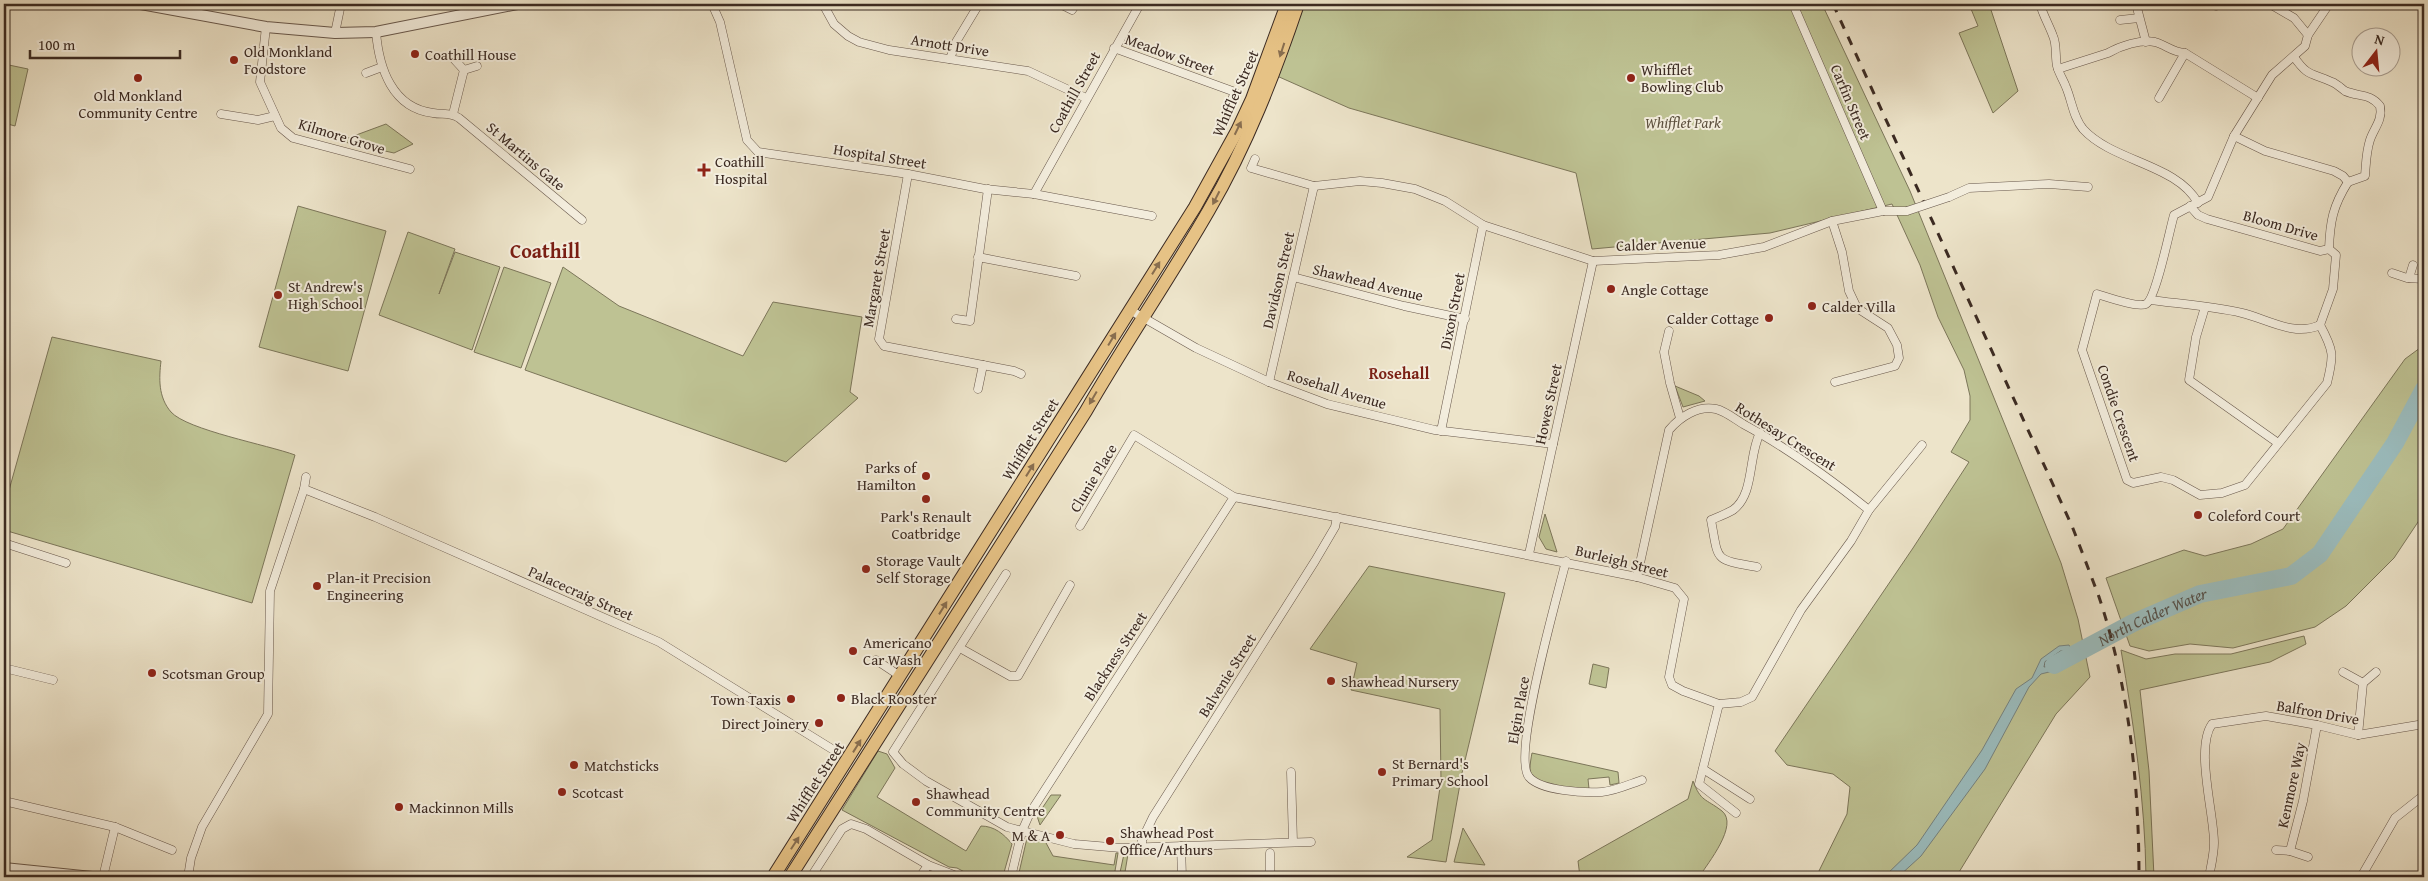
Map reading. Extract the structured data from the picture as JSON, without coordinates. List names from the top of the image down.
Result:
{
  "streets": {
    "main road": ["Whifflet Street"],
    "street": [
      "Arnott Drive",
      "Meadow Street",
      "Coathill Street",
      "Carfin Street",
      "Kilmore Grove",
      "St Martins Gate",
      "Hospital Street",
      "Bloom Drive",
      "Calder Avenue",
      "Margaret Street",
      "Davidson Street",
      "Shawhead Avenue",
      "Dixon Street",
      "Rosehall Avenue",
      "Howes Street",
      "Condie Crescent",
      "Rothesay Crescent",
      "Clunie Place",
      "Burleigh Street",
      "Palacecraig Street",
      "Blackness Street",
      "Balvenie Street",
      "Elgin Place",
      "Balfron Drive",
      "Kenmore Way"
    ]
  },
  "crossings": [
    ["Arnott Drive", "Coathill Street"],
    ["Meadow Street", "Coathill Street"],
    ["Coathill Street", "Hospital Street"],
    ["Whifflet Street", "Rosehall Avenue"],
    ["Carfin Street", "Calder Avenue"],
    ["Hospital Street", "Margaret Street"],
    ["Calder Avenue", "Davidson Street"],
    ["Calder Avenue", "Dixon Street"],
    ["Calder Avenue", "Howes Street"],
    ["Davidson Street", "Shawhead Avenue"],
    ["Davidson Street", "Rosehall Avenue"],
    ["Shawhead Avenue", "Dixon Street"],
    ["Dixon Street", "Rosehall Avenue"],
    ["Rosehall Avenue", "Howes Street"],
    ["Howes Street", "Burleigh Street"],
    ["Rothesay Crescent", "Burleigh Street"],
    ["Clunie Place", "Burleigh Street"],
    ["Burleigh Street", "Blackness Street"],
    ["Burleigh Street", "Balvenie Street"],
    ["Burleigh Street", "Elgin Place"],
    ["Balfron Drive", "Kenmore Way"]
  ],
  "districts": ["Coathill", "Rosehall"],
  "water": ["North Calder Water"],
  "parks": ["Whifflet Park"],
  "places": {
    "other": [
      "Coathill House",
      "Old Monkland Foodstore",
      "Old Monkland Community Centre",
      "Whifflet Bowling Club",
      "Angle Cottage",
      "St Andrew's High School",
      "Calder Villa",
      "Calder Cottage",
      "Parks of Hamilton",
      "Park's Renault Coatbridge",
      "Coleford Court",
      "Storage Vault Self Storage",
      "Plan-it Precision Engineering",
      "Americano Car Wash",
      "Scotsman Group",
      "Shawhead Nursery",
      "Black Rooster",
      "Town Taxis",
      "Direct Joinery",
      "Matchsticks",
      "St Bernard's Primary School",
      "Scotcast",
      "Shawhead Community Centre",
      "Mackinnon Mills",
      "M & A",
      "Shawhead Post Office/Arthurs"
    ],
    "health": ["Coathill Hospital"]
  },
  "scale_bar": "100 m",
  "north": "top"
}
